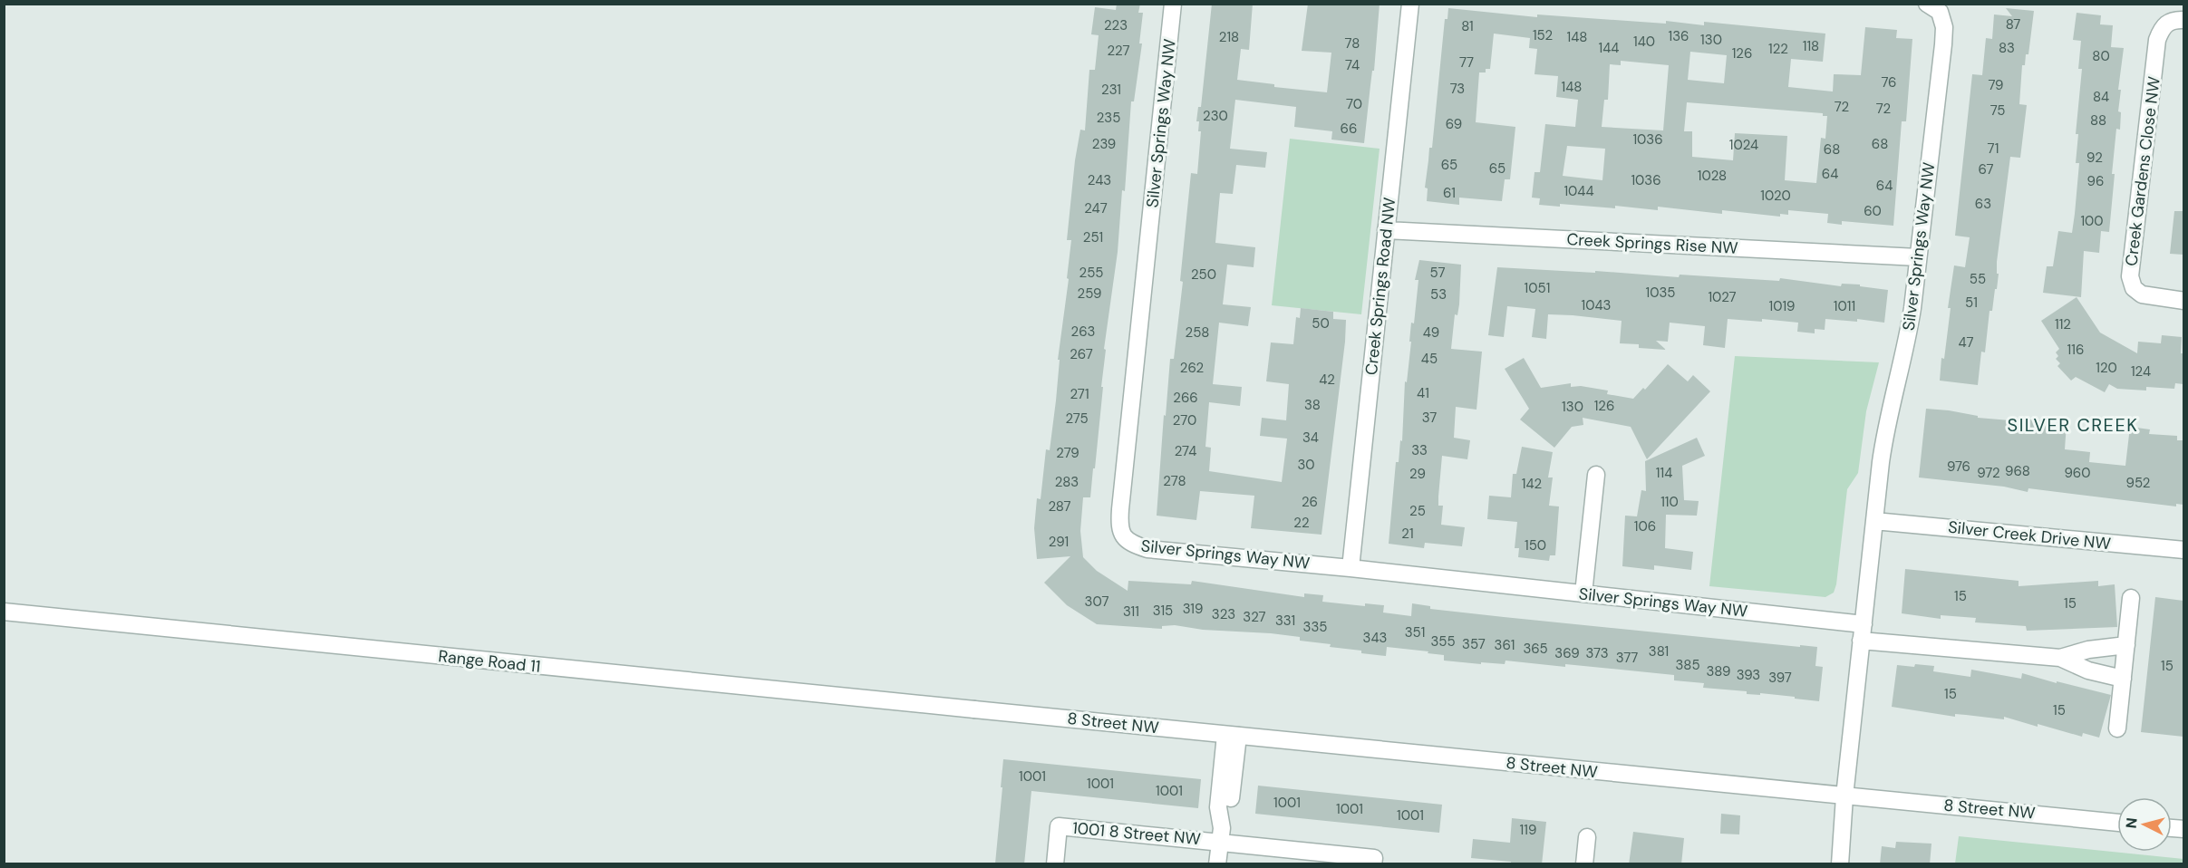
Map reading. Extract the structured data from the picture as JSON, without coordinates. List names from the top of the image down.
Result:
{
  "streets": {
    "street": [
      "Silver Springs Way NW",
      "Creek Gardens Close NW",
      "Creek Springs Rise NW",
      "Creek Springs Road NW",
      "Silver Creek Drive NW",
      "Range Road 11",
      "8 Street NW",
      "1001 8 Street NW"
    ]
  },
  "crossings": [
    ["Silver Springs Way NW", "Creek Springs Rise NW"],
    ["Silver Springs Way NW", "Creek Springs Road NW"],
    ["Silver Springs Way NW", "Silver Creek Drive NW"],
    ["Silver Springs Way NW", "8 Street NW"],
    ["Creek Springs Rise NW", "Creek Springs Road NW"],
    ["Range Road 11", "8 Street NW"],
    ["8 Street NW", "1001 8 Street NW"]
  ],
  "districts": ["SILVER CREEK"],
  "house_numbers": [
    "87",
    "223",
    "81",
    "152",
    "136",
    "218",
    "148",
    "130",
    "140",
    "78",
    "118",
    "144",
    "83",
    "122",
    "227",
    "126",
    "80",
    "77",
    "74",
    "76",
    "79",
    "148",
    "73",
    "231",
    "84",
    "70",
    "72",
    "72",
    "75",
    "230",
    "235",
    "88",
    "69",
    "66",
    "1036",
    "239",
    "68",
    "1024",
    "71",
    "68",
    "92",
    "65",
    "65",
    "67",
    "64",
    "1028",
    "243",
    "1036",
    "96",
    "64",
    "1044",
    "61",
    "1020",
    "63",
    "247",
    "60",
    "100",
    "251",
    "255",
    "57",
    "250",
    "55",
    "1051",
    "1035",
    "259",
    "53",
    "1027",
    "51",
    "1043",
    "1019",
    "1011",
    "50",
    "112",
    "263",
    "258",
    "49",
    "47",
    "116",
    "267",
    "45",
    "262",
    "120",
    "124",
    "42",
    "41",
    "271",
    "266",
    "38",
    "126",
    "130",
    "37",
    "275",
    "270",
    "34",
    "33",
    "274",
    "279",
    "30",
    "976",
    "968",
    "114",
    "972",
    "960",
    "29",
    "278",
    "283",
    "952",
    "142",
    "26",
    "110",
    "287",
    "25",
    "22",
    "106",
    "21",
    "291",
    "150",
    "15",
    "307",
    "15",
    "319",
    "315",
    "311",
    "323",
    "327",
    "331",
    "335",
    "351",
    "343",
    "355",
    "357",
    "361",
    "365",
    "381",
    "369",
    "373",
    "377",
    "385",
    "15",
    "389",
    "393",
    "397",
    "15",
    "15",
    "1001",
    "1001",
    "1001",
    "1001",
    "1001",
    "1001",
    "119"
  ],
  "north": "left"
}
